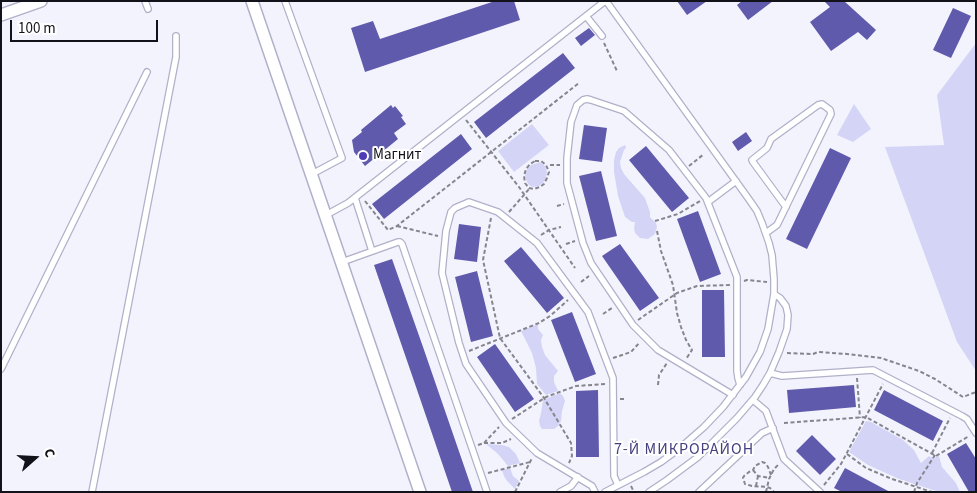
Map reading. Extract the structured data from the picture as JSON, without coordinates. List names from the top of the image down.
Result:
{
  "districts": ["7-Й МИКРОРАЙОН"],
  "places": ["Магнит"],
  "scale_bar": "100 m",
  "north": "right"
}
